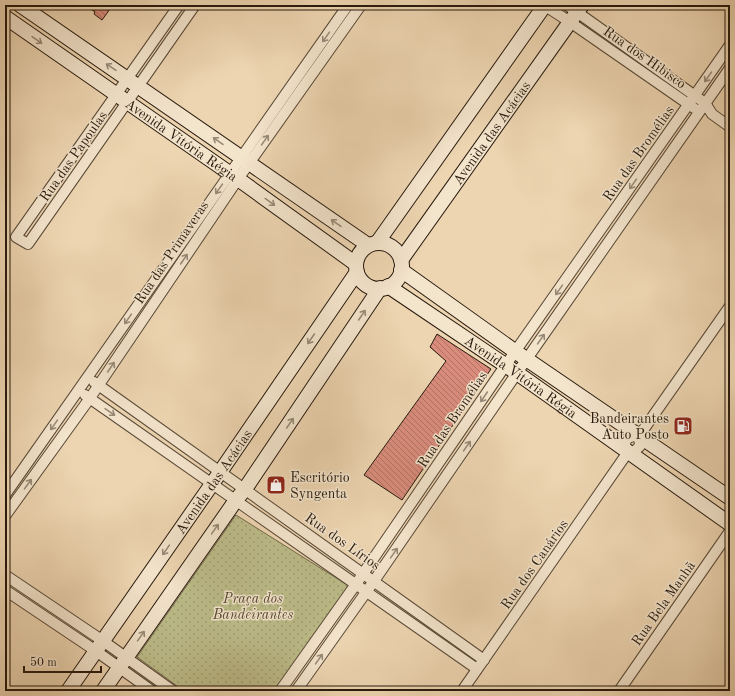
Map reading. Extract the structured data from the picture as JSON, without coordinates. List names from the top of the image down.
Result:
{
  "streets": {
    "street": [
      "Rua dos Hibisco",
      "Avenida das Acácias",
      "Avenida Vitória Régia",
      "Rua das Bromélias",
      "Rua das Papoulas",
      "Rua das Primaveras",
      "Rua dos Lírios",
      "Rua dos Canários",
      "Rua Bela Manhã"
    ]
  },
  "crossings": [
    ["Rua dos Hibisco", "Avenida das Acácias"],
    ["Rua dos Hibisco", "Rua das Bromélias"],
    ["Avenida das Acácias", "Avenida Vitória Régia"],
    ["Avenida das Acácias", "Rua dos Lírios"],
    ["Avenida Vitória Régia", "Rua das Bromélias"],
    ["Avenida Vitória Régia", "Rua das Papoulas"],
    ["Avenida Vitória Régia", "Rua das Primaveras"],
    ["Avenida Vitória Régia", "Rua dos Canários"],
    ["Rua das Bromélias", "Rua dos Lírios"],
    ["Rua das Primaveras", "Rua dos Lírios"],
    ["Rua dos Lírios", "Rua dos Canários"]
  ],
  "parks": ["Praça dos Bandeirantes"],
  "places": {
    "fuel station": ["Bandeirantes Auto Posto"],
    "shop": ["Escritório Syngenta"]
  },
  "scale_bar": "50 m"
}
